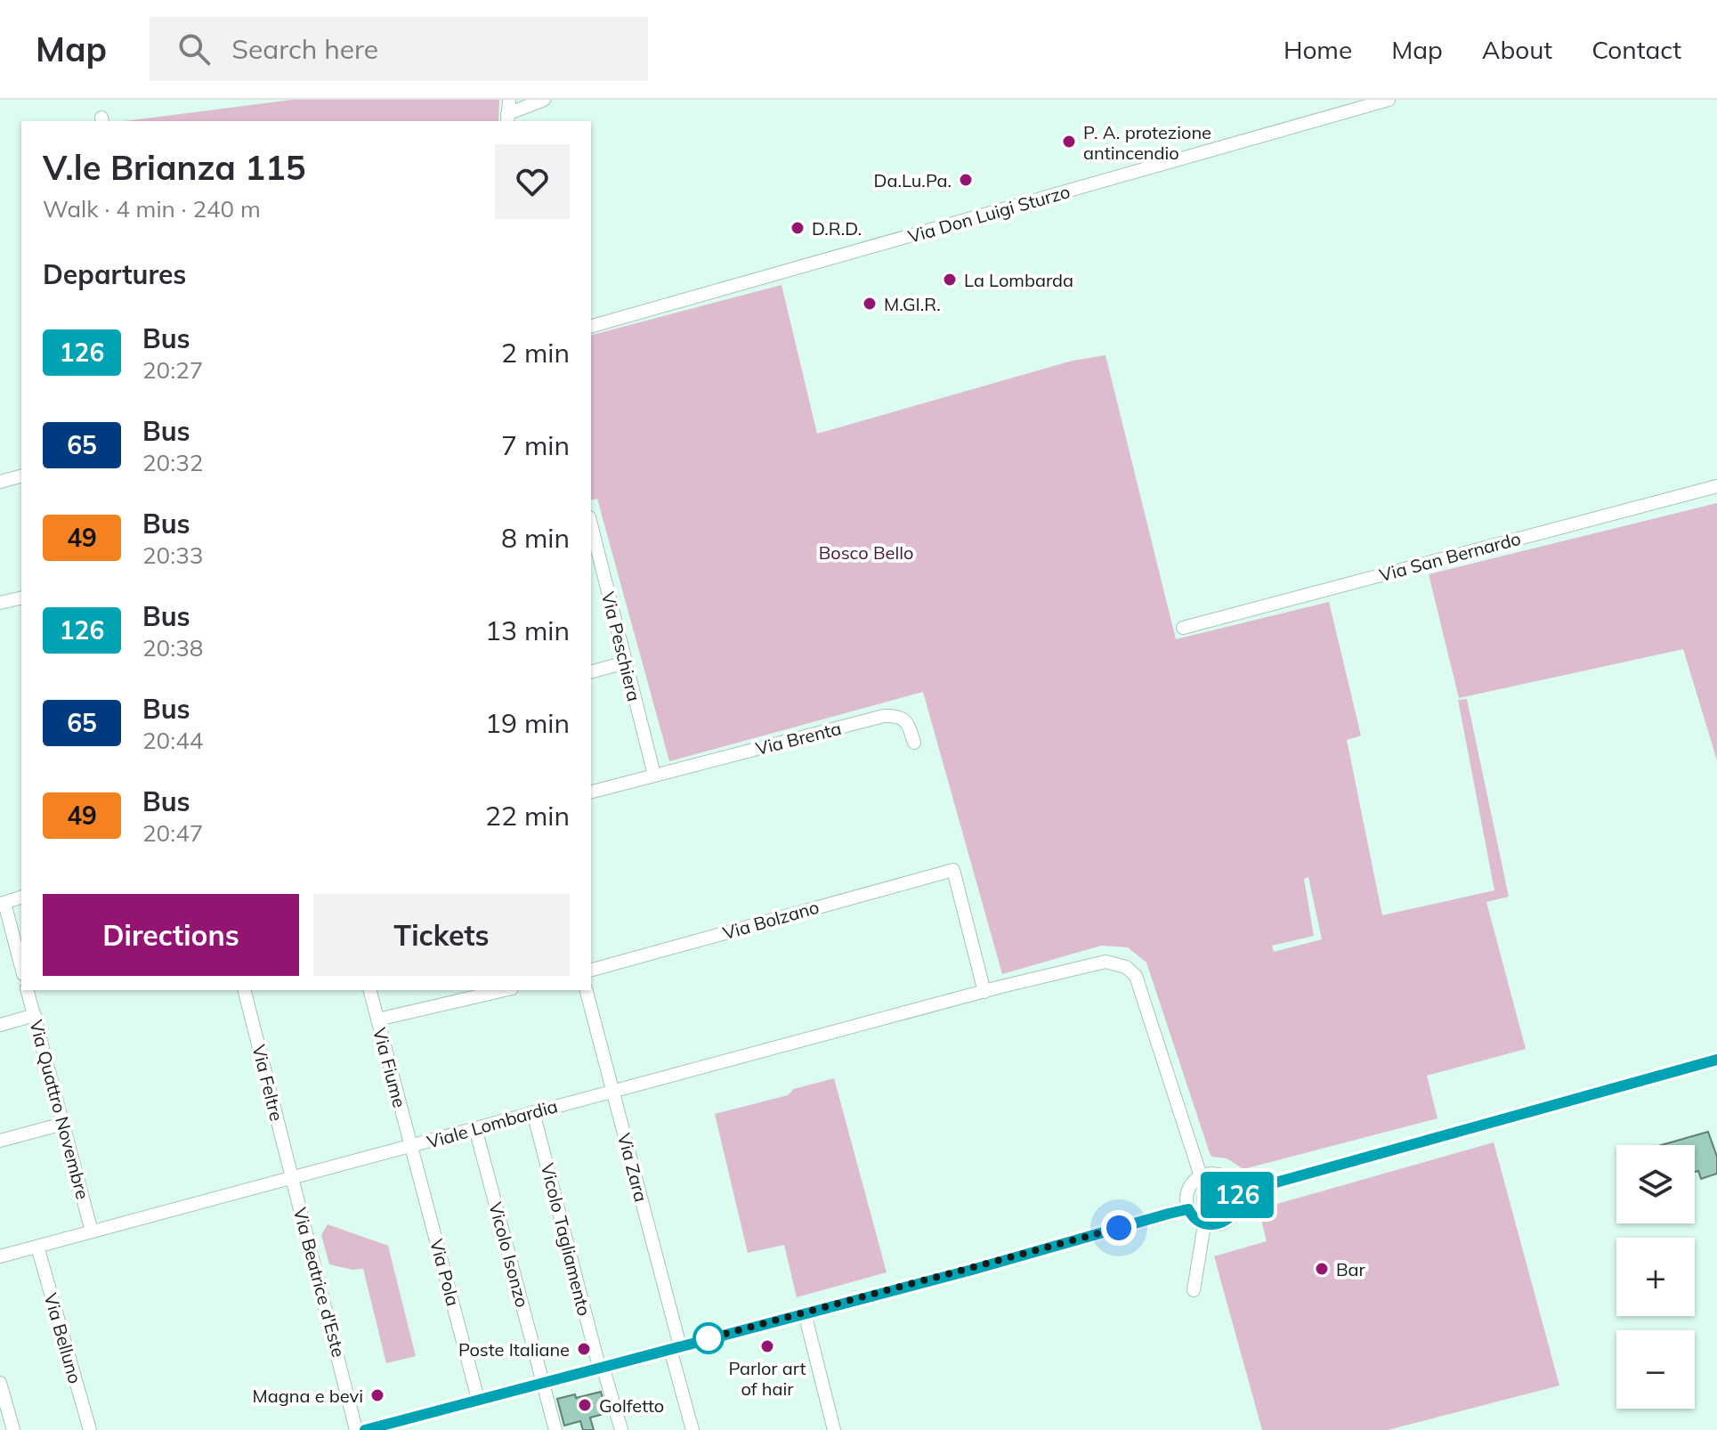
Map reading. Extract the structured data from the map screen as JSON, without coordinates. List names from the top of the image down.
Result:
{
  "streets": {
    "street": [
      "Via Don Luigi Sturzo",
      "Via San Bernardo",
      "Via Peschiera",
      "Via Brenta",
      "Via Bolzano",
      "Via Fiume",
      "Via Feltre",
      "Via Quattro Novembre",
      "Viale Lombardia",
      "Via Zara",
      "Vicolo Tagliamento",
      "Vicolo Isonzo",
      "Via Pola",
      "Via Beatrice d'Este",
      "Via Belluno"
    ]
  },
  "crossings": [
    ["Via Peschiera", "Via Brenta"],
    ["Via Bolzano", "Viale Lombardia"],
    ["Via Fiume", "Viale Lombardia"],
    ["Via Fiume", "Via Pola"],
    ["Via Feltre", "Viale Lombardia"],
    ["Via Feltre", "Via Beatrice d'Este"],
    ["Via Quattro Novembre", "Viale Lombardia"],
    ["Viale Lombardia", "Via Zara"],
    ["Viale Lombardia", "Vicolo Tagliamento"],
    ["Viale Lombardia", "Vicolo Isonzo"],
    ["Viale Lombardia", "Via Pola"],
    ["Viale Lombardia", "Via Beatrice d'Este"],
    ["Viale Lombardia", "Via Belluno"]
  ],
  "parks": ["Bosco Bello"],
  "places": [
    "P. A. protezione antincendio",
    "Da.Lu.Pa.",
    "D.R.D.",
    "La Lombarda",
    "M.GI.R.",
    "Bar",
    "Parlor art of hair",
    "Poste Italiane",
    "Magna e bevi",
    "Golfetto"
  ],
  "lines": ["bus line 126"],
  "page": {
    "header": "Map",
    "search": "Search here",
    "nav": [
      "Home",
      "Map",
      "About",
      "Contact"
    ],
    "on_map": "126",
    "heading": [
      ["V.le Brianza 115", "Walk · 4 min · 240 m"],
      "Departures"
    ],
    "list": [
      {
        "mark": "126",
        "name": "Bus",
        "note": "20:27",
        "value": "2 min"
      },
      {
        "mark": "65",
        "name": "Bus",
        "note": "20:32",
        "value": "7 min"
      },
      {
        "mark": "49",
        "name": "Bus",
        "note": "20:33",
        "value": "8 min"
      },
      {
        "mark": "126",
        "name": "Bus",
        "note": "20:38",
        "value": "13 min"
      },
      {
        "mark": "65",
        "name": "Bus",
        "note": "20:44",
        "value": "19 min"
      },
      {
        "mark": "49",
        "name": "Bus",
        "note": "20:47",
        "value": "22 min"
      }
    ],
    "buttons": ["Directions", "Tickets"],
    "map_buttons": ["+", "−"]
  }
}
